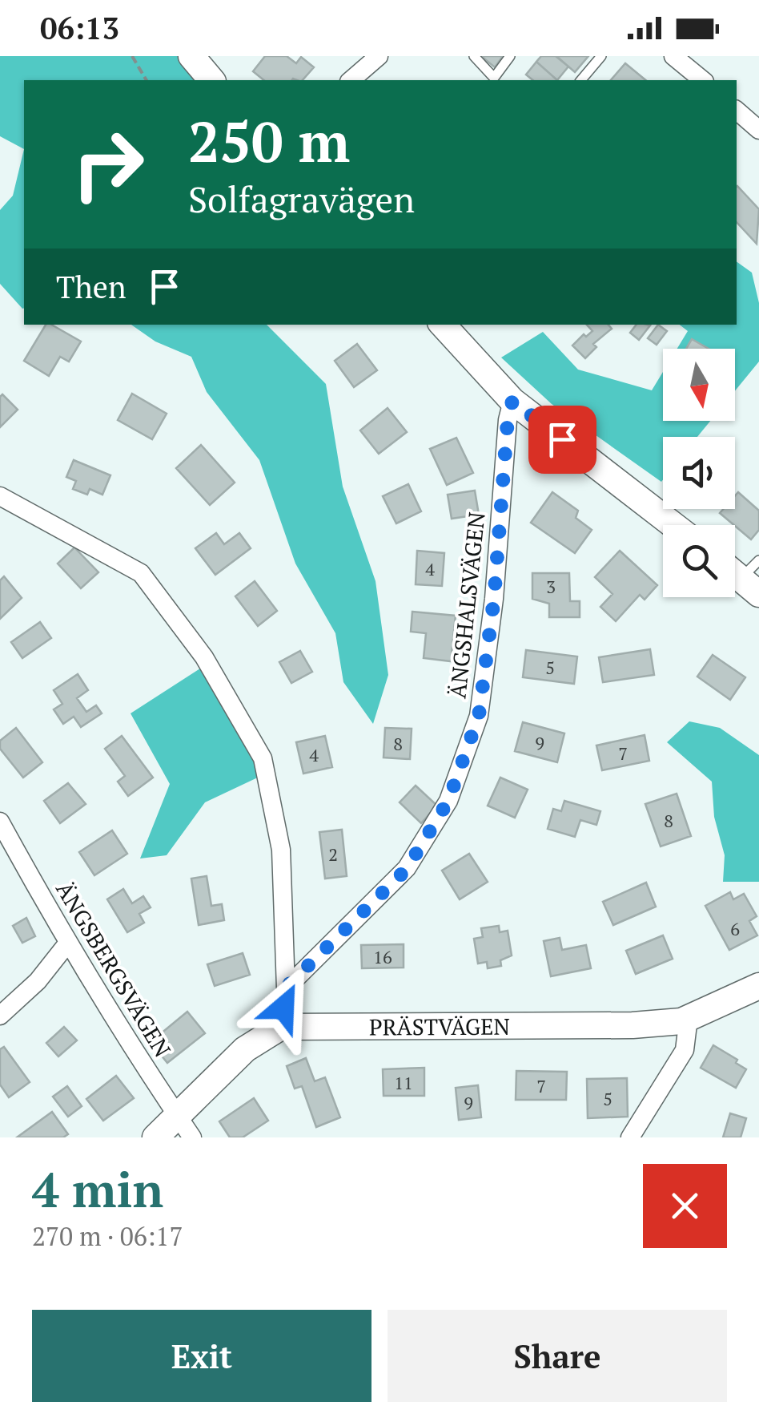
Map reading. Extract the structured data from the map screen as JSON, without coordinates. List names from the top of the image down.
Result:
{
  "streets": {
    "street": ["ÄNGSHALSVÄGEN", "ÄNGSBERGSVÄGEN", "PRÄSTVÄGEN"]
  },
  "house_numbers": [
    "4",
    "3",
    "5",
    "9",
    "8",
    "7",
    "4",
    "8",
    "2",
    "6",
    "16",
    "11",
    "7",
    "5",
    "9"
  ],
  "north": "bottom",
  "page": {
    "status": "06:13",
    "turn": ["250 m", "Solfagravägen"],
    "then": "Then",
    "heading": ["4 min", "270 m · 06:17"],
    "buttons": ["Exit", "Share"]
  }
}
